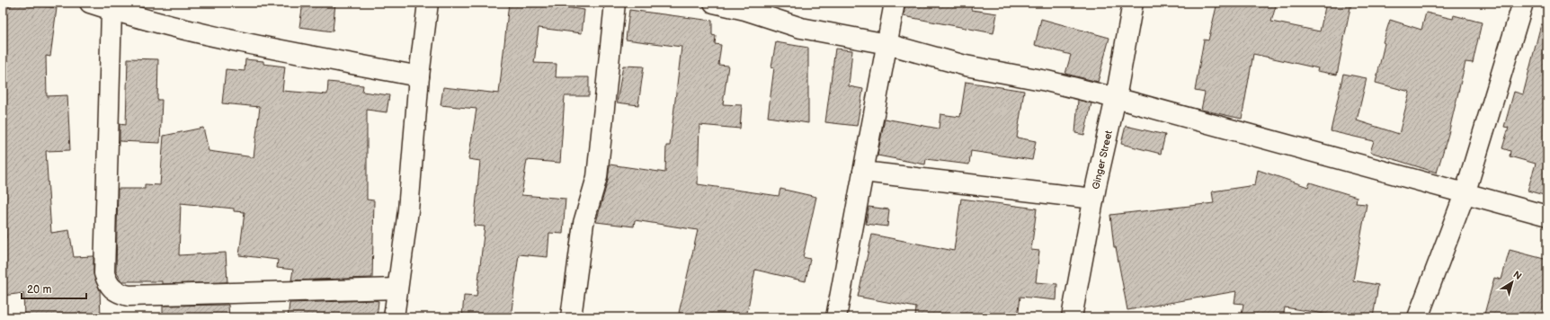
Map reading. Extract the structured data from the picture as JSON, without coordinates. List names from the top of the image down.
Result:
{
  "streets": {
    "street": ["Ginger Street"]
  },
  "scale_bar": "20 m",
  "north": "top right"
}
